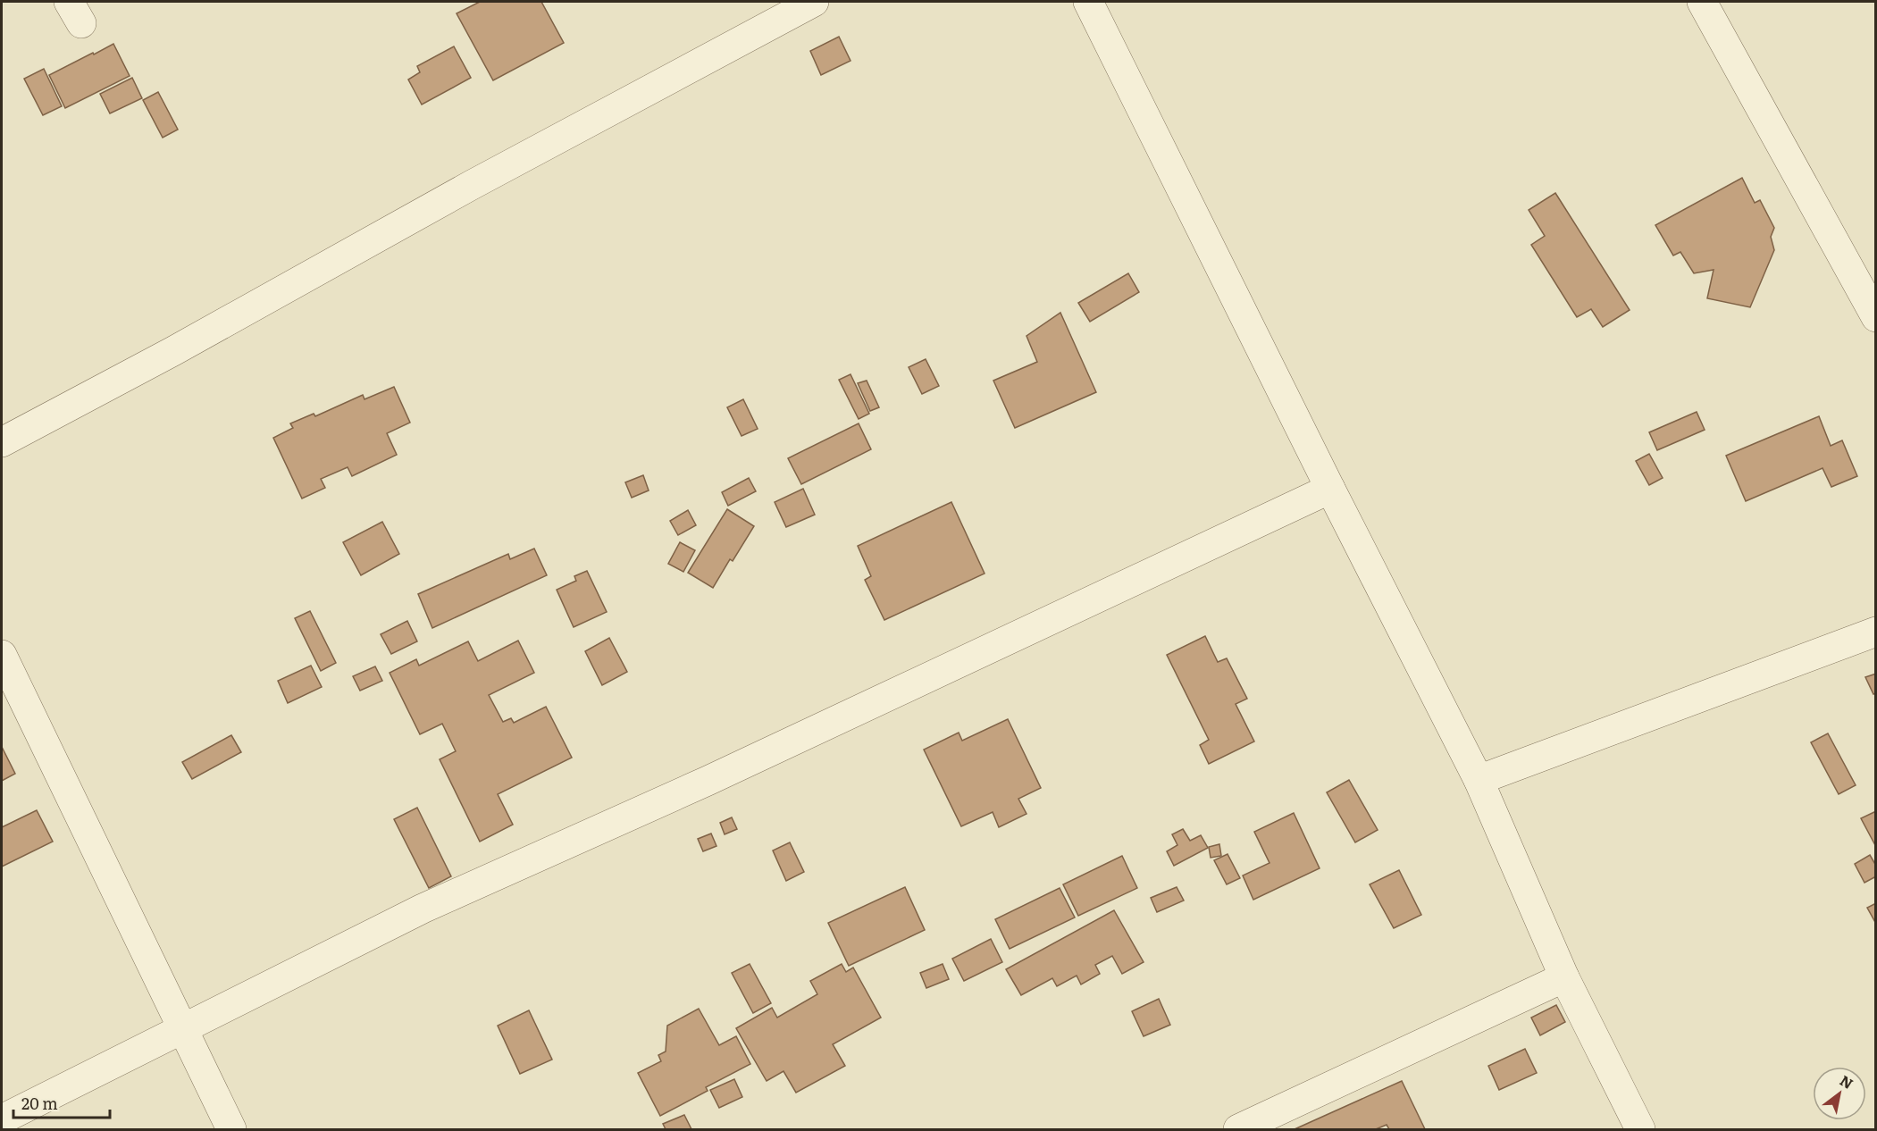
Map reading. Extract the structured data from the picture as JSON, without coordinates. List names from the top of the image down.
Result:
{
  "scale_bar": "20 m",
  "north": "top right"
}
